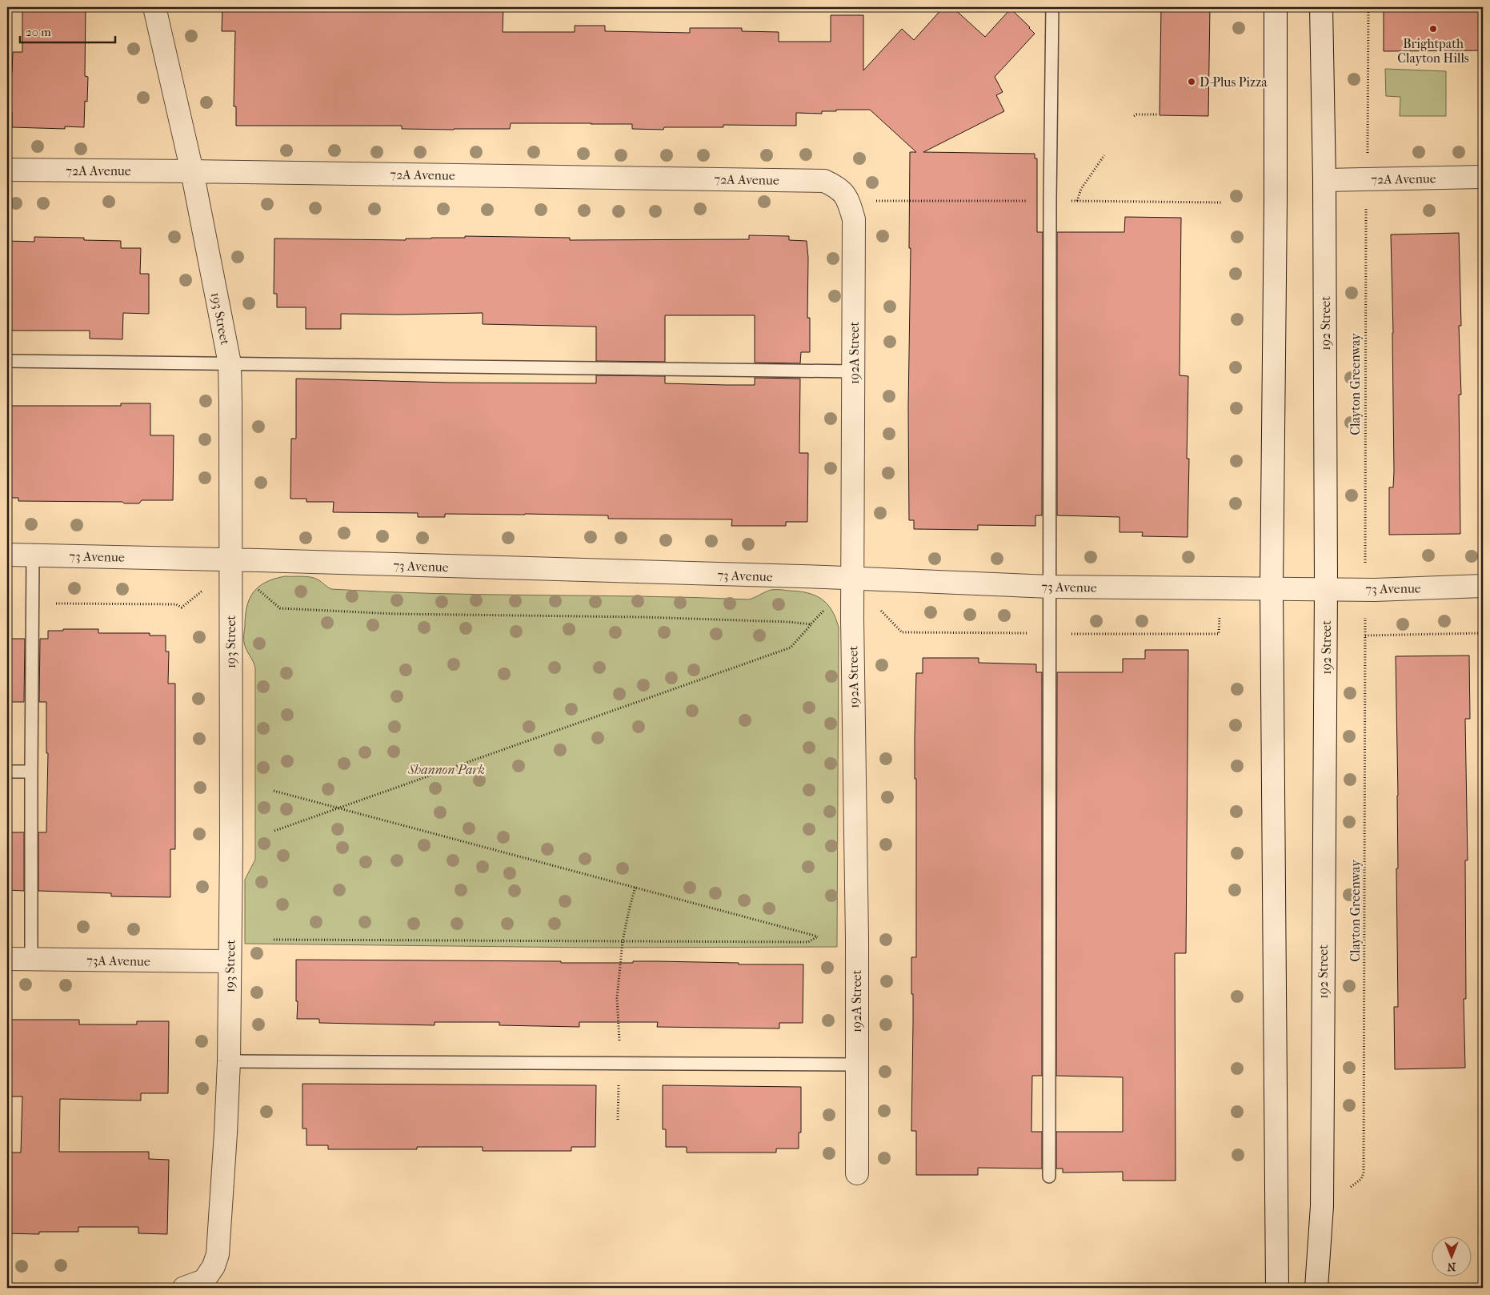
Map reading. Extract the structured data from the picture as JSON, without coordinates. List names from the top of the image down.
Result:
{
  "streets": {
    "street": [
      "72A Avenue",
      "193 Street",
      "192 Street",
      "192A Street",
      "73 Avenue",
      "73A Avenue"
    ],
    "path": ["Clayton Greenway"]
  },
  "crossings": [
    ["72A Avenue", "193 Street"],
    ["72A Avenue", "192 Street"],
    ["72A Avenue", "192A Street"],
    ["193 Street", "73 Avenue"],
    ["193 Street", "73A Avenue"],
    ["192 Street", "73 Avenue"],
    ["192A Street", "73 Avenue"]
  ],
  "parks": ["Shannon Park"],
  "places": ["Brightpath Clayton Hills", "D-Plus Pizza"],
  "scale_bar": "20 m",
  "north": "bottom"
}
